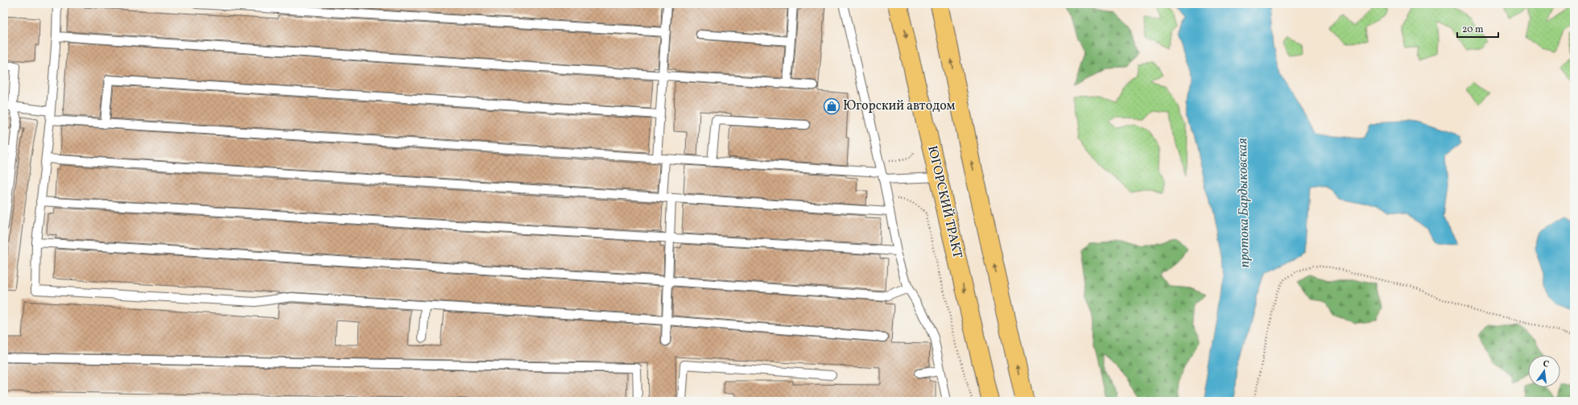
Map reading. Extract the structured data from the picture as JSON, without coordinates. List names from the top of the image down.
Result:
{
  "streets": {
    "main road": ["ЮГОРСКИЙ ТРАКТ"]
  },
  "water": ["протока Бардыковская"],
  "places": {
    "shop": ["Югорский автодом"]
  },
  "scale_bar": "20 m",
  "north": "top"
}
